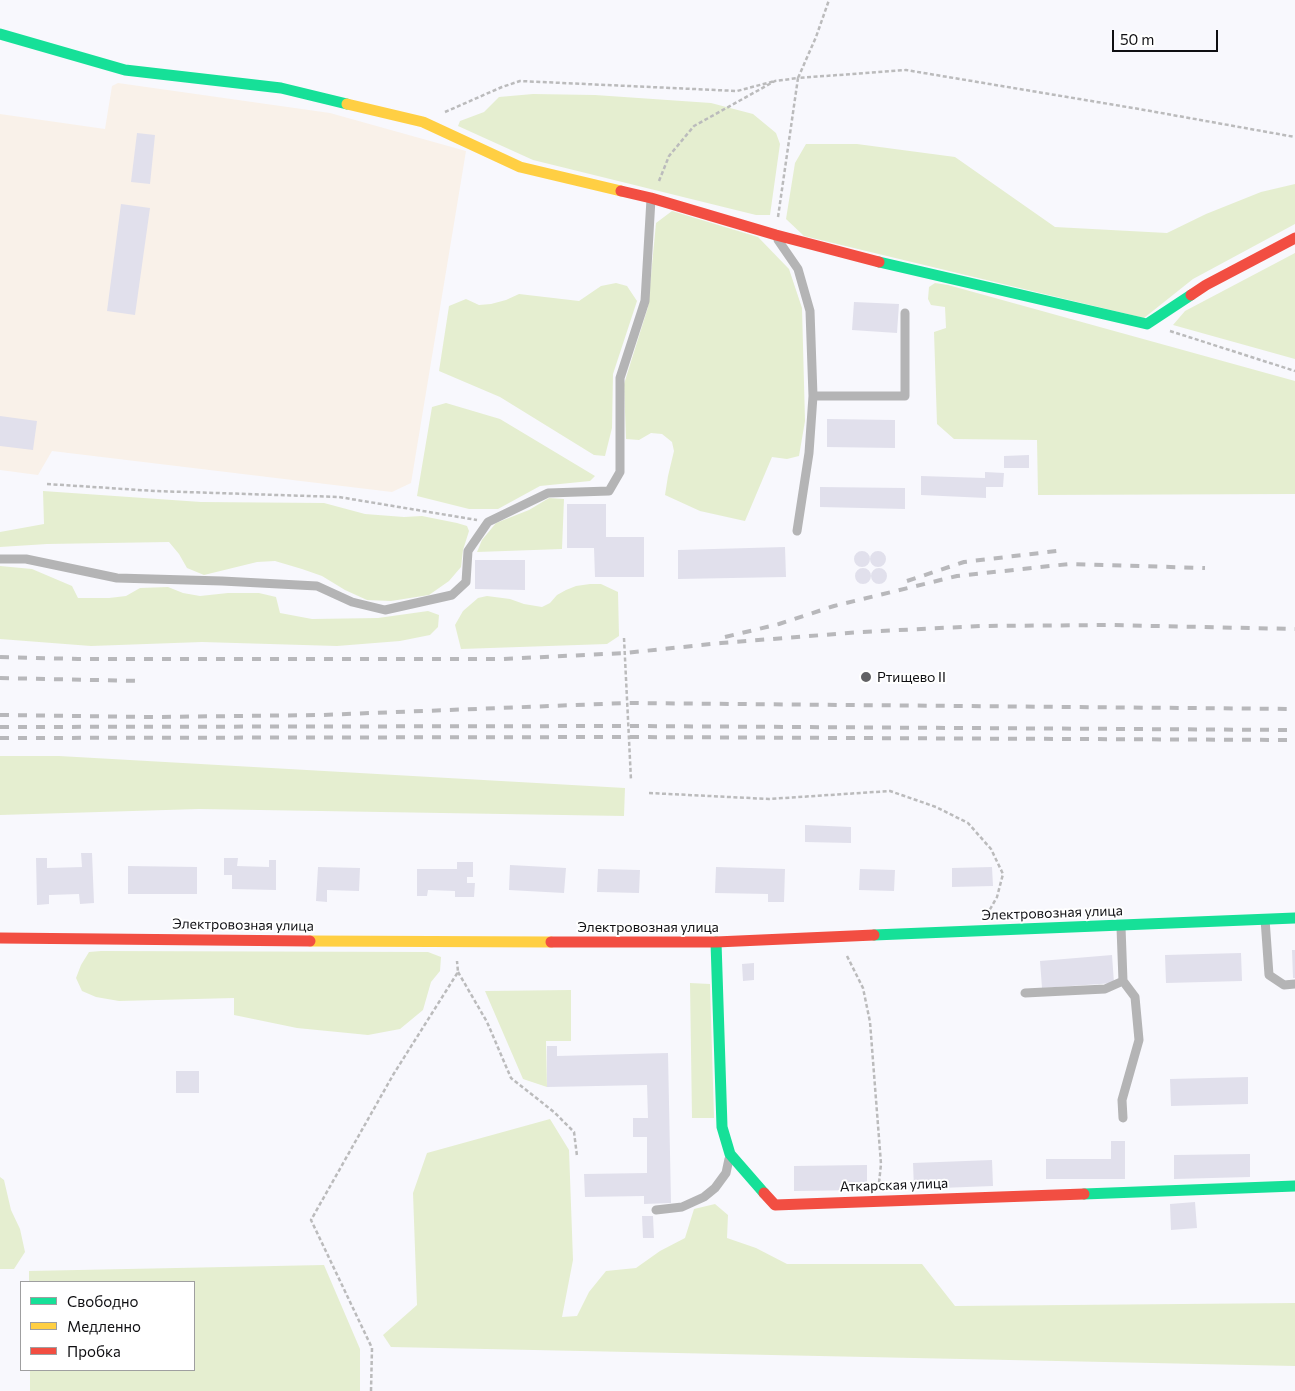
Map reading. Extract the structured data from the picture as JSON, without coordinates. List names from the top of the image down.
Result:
{
  "streets": {
    "street": ["Электровозная улица", "Аткарская улица"]
  },
  "crossings": [
    ["Электровозная улица", "Аткарская улица"]
  ],
  "places": ["Ртищево II"],
  "legend": ["Свободно", "Медленно", "Пробка"],
  "scale_bar": "50 m"
}
